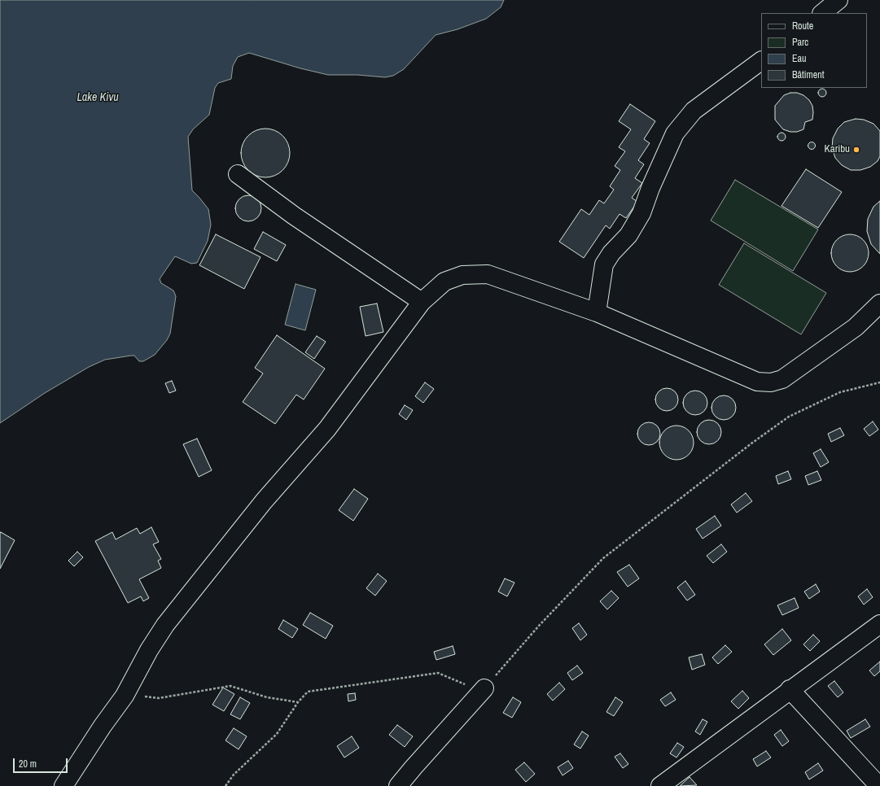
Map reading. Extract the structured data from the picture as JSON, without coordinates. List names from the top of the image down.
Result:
{
  "water": ["Lake Kivu"],
  "places": ["Karibu"],
  "legend": [
    "Route",
    "Parc",
    "Eau",
    "Bâtiment"
  ],
  "scale_bar": "20 m"
}
